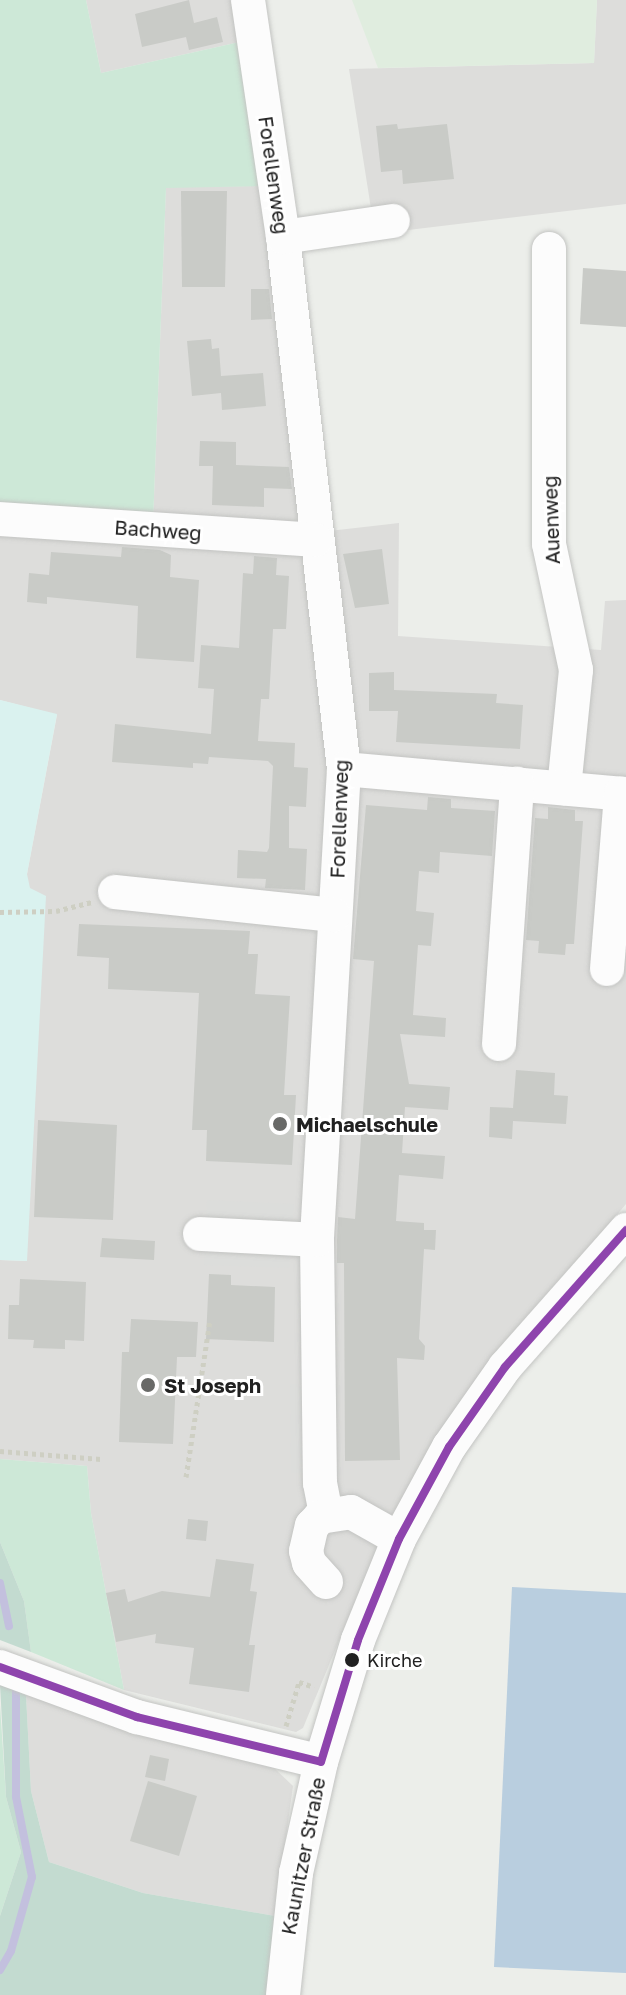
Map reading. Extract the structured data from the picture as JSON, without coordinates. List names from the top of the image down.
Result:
{
  "streets": {
    "street": [
      "Forellenweg",
      "Auenweg",
      "Bachweg",
      "Kaunitzer Straße"
    ]
  },
  "crossings": [
    ["Forellenweg", "Bachweg"]
  ],
  "places": ["Michaelschule", "St Joseph", "Kirche"]
}
